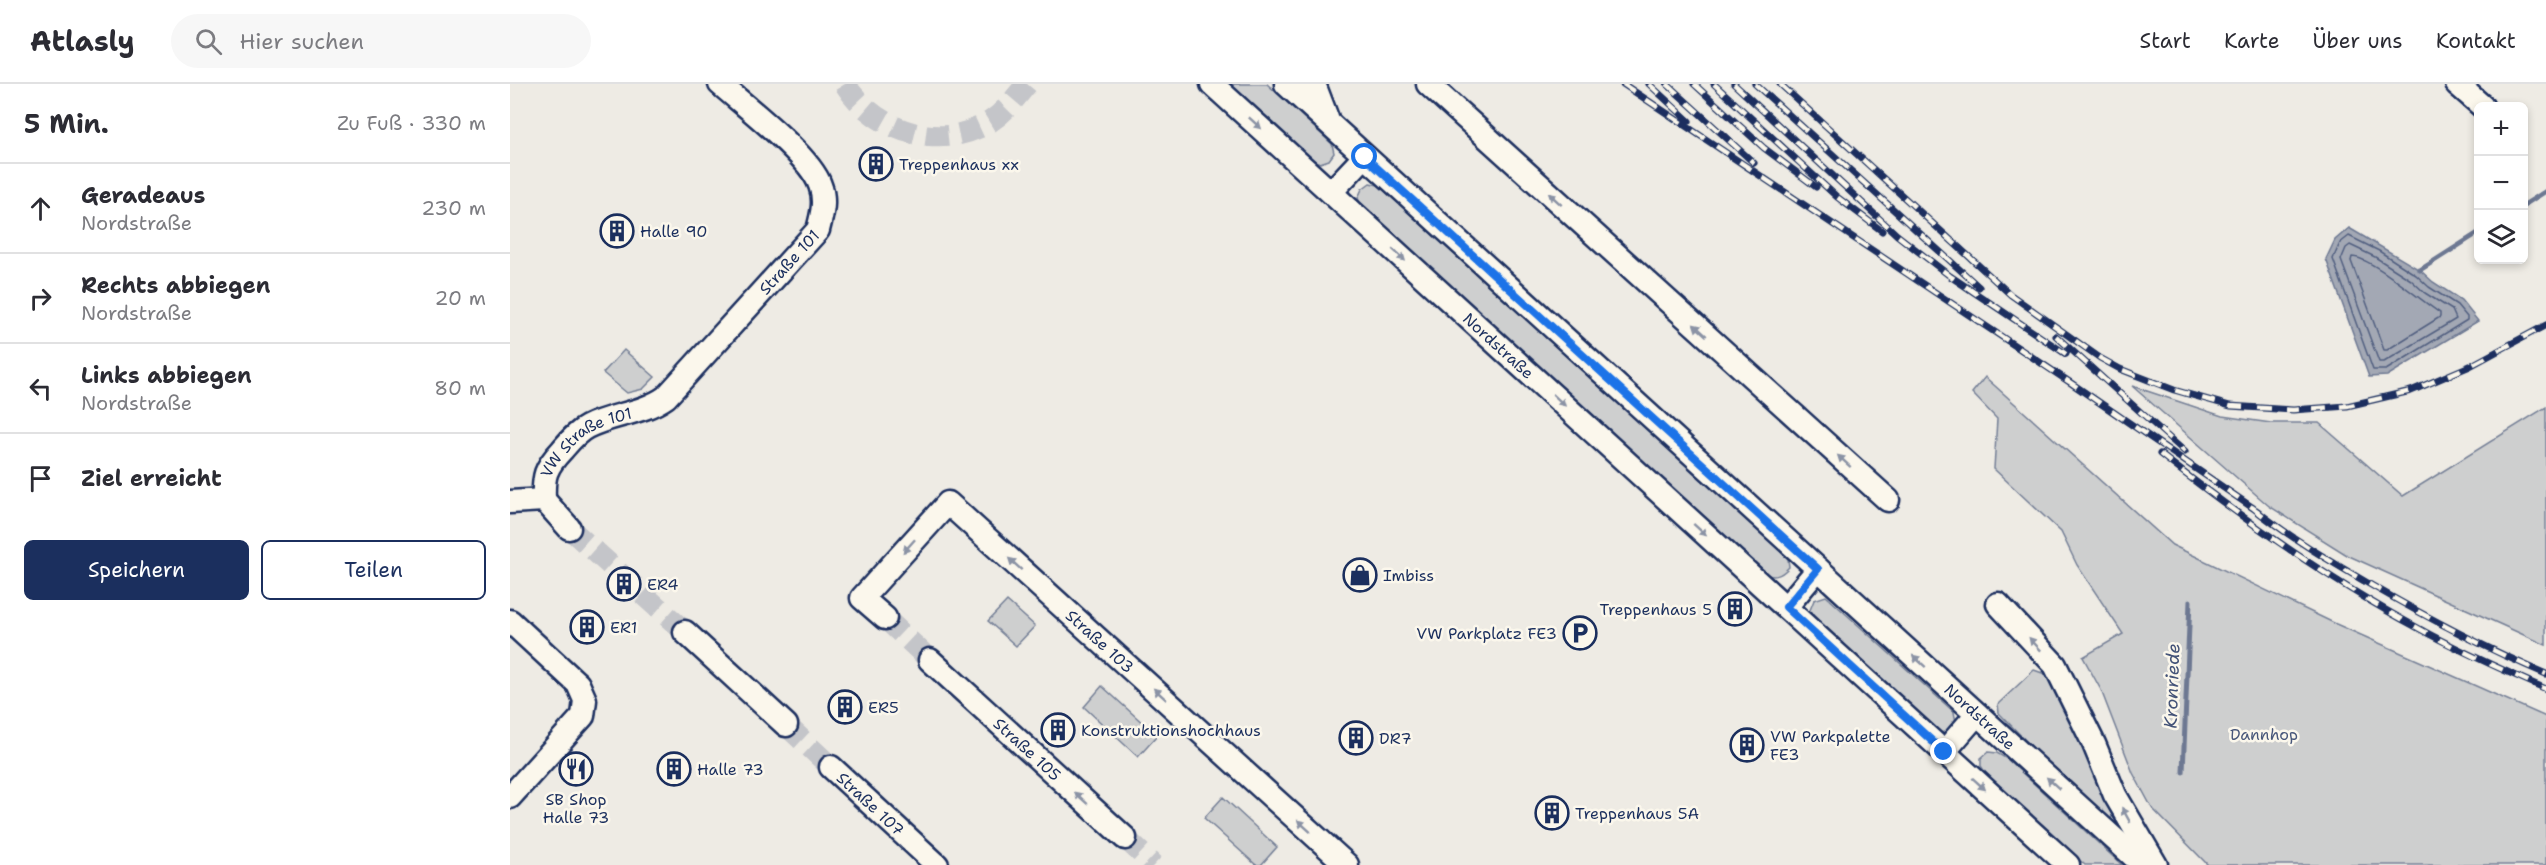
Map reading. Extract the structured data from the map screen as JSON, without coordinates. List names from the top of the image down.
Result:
{
  "streets": {
    "street": [
      "Straße 101",
      "Nordstraße",
      "VW Straße 101",
      "Straße 103",
      "Straße 105",
      "Straße 107"
    ]
  },
  "crossings": [
    ["Straße 101", "VW Straße 101"]
  ],
  "one_way": ["Straße 103", "Straße 105"],
  "water": ["Kronriede"],
  "parks": ["Dannhop"],
  "places": {
    "building": [
      "Treppenhaus xx",
      "Halle 90",
      "ER4",
      "Treppenhaus 5",
      "ER1",
      "ER5",
      "Konstruktionshochhaus",
      "DR7",
      "VW Parkpalette FE3",
      "Halle 73",
      "Treppenhaus 5A"
    ],
    "shop": ["Imbiss"],
    "parking": ["VW Parkplatz FE3"],
    "restaurant": ["SB Shop Halle 73"]
  },
  "page": {
    "header": "Atlasly",
    "search": "Hier suchen",
    "nav": [
      "Start",
      "Karte",
      "Über uns",
      "Kontakt"
    ],
    "heading": ["5 Min.", "Zu Fuß · 330 m"],
    "map_buttons": ["+", "−"],
    "list": [
      ["Geradeaus", "Nordstraße", "230 m"],
      ["Rechts abbiegen", "Nordstraße", "20 m"],
      ["Links abbiegen", "Nordstraße", "80 m"],
      "Ziel erreicht"
    ],
    "buttons": ["Speichern", "Teilen"]
  }
}
